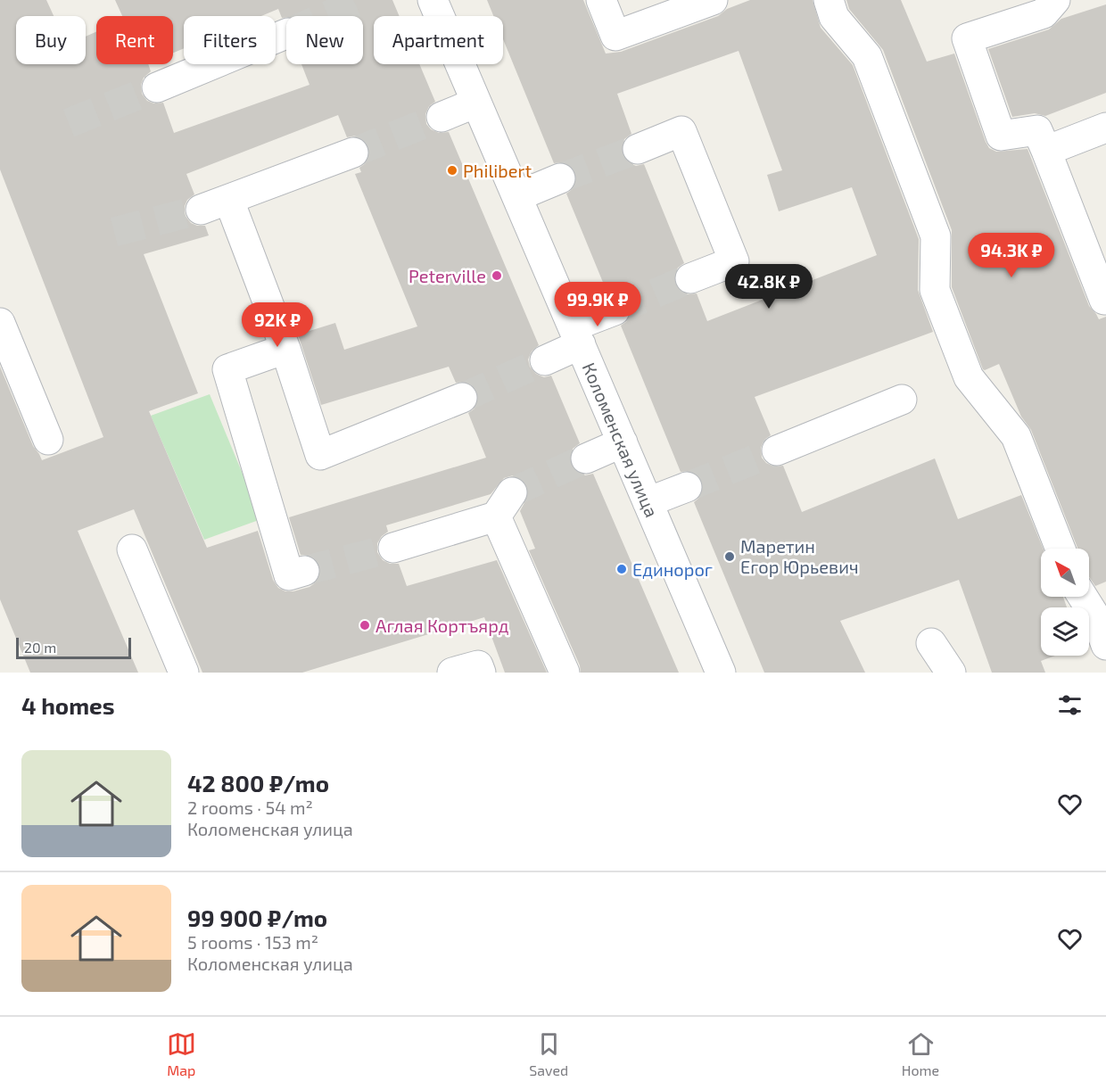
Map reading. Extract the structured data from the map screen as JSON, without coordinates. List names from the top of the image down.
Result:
{
  "streets": {
    "street": ["Коломенская улица"]
  },
  "places": [
    "Philibert",
    "Peterville",
    "Маретин Егор Юрьевич",
    "Единорог",
    "Аглая Кортъярд"
  ],
  "scale_bar": "20 m",
  "north": "top left",
  "page": {
    "chip": [
      "Buy",
      "Rent",
      "Filters",
      "New",
      "Apartment"
    ],
    "price": [
      "94.3K ₽",
      "42.8K ₽",
      "99.9K ₽",
      "92K ₽"
    ],
    "scale": "20 m",
    "heading": "4 homes",
    "list": [
      {
        "name": "42 800 ₽/mo",
        "note": "2 rooms · 54 m² · Коломенская улица"
      },
      {
        "name": "99 900 ₽/mo",
        "note": "5 rooms · 153 m² · Коломенская улица"
      }
    ],
    "tabs": ["Map", "Saved", "Home"]
  }
}
